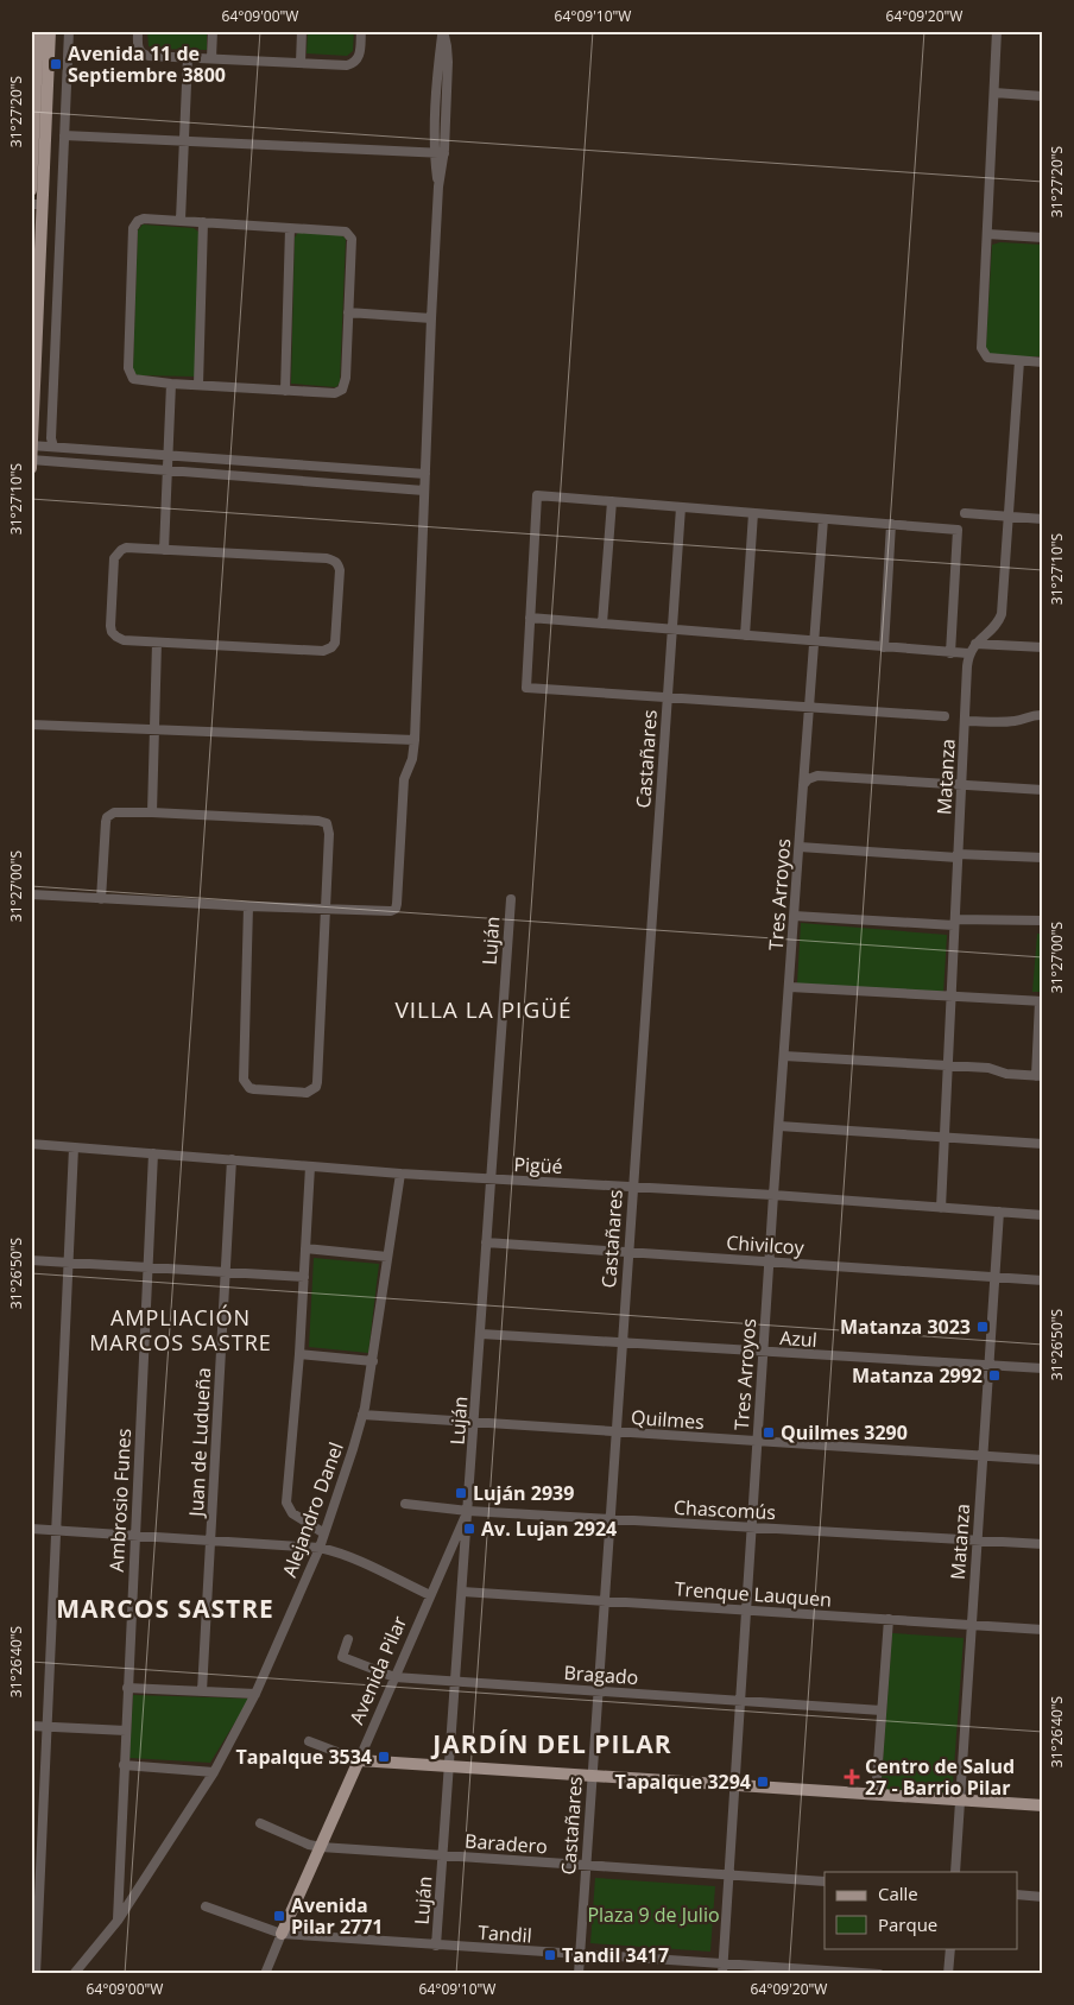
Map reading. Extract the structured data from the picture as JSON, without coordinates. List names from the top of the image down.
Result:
{
  "streets": {
    "main road": ["Avenida Pilar"],
    "street": [
      "Castañares",
      "Matanza",
      "Tres Arroyos",
      "Luján",
      "Pigüé",
      "Chivilcoy",
      "Azul",
      "Quilmes",
      "Juan de Ludueña",
      "Ambrosio Funes",
      "Alejandro Danel",
      "Chascomús",
      "Trenque Lauquen",
      "Bragado",
      "Baradero",
      "Tandil"
    ]
  },
  "crossings": [
    ["Castañares", "Pigüé"],
    ["Castañares", "Chivilcoy"],
    ["Castañares", "Azul"],
    ["Castañares", "Quilmes"],
    ["Castañares", "Chascomús"],
    ["Castañares", "Trenque Lauquen"],
    ["Castañares", "Bragado"],
    ["Castañares", "Baradero"],
    ["Castañares", "Tandil"],
    ["Matanza", "Pigüé"],
    ["Matanza", "Chivilcoy"],
    ["Matanza", "Azul"],
    ["Matanza", "Quilmes"],
    ["Matanza", "Chascomús"],
    ["Matanza", "Trenque Lauquen"],
    ["Tres Arroyos", "Pigüé"],
    ["Tres Arroyos", "Chivilcoy"],
    ["Tres Arroyos", "Azul"],
    ["Tres Arroyos", "Quilmes"],
    ["Tres Arroyos", "Chascomús"],
    ["Tres Arroyos", "Trenque Lauquen"],
    ["Tres Arroyos", "Bragado"],
    ["Tres Arroyos", "Baradero"],
    ["Tres Arroyos", "Tandil"],
    ["Luján", "Pigüé"],
    ["Luján", "Chivilcoy"],
    ["Luján", "Azul"],
    ["Luján", "Quilmes"],
    ["Luján", "Chascomús"],
    ["Luján", "Trenque Lauquen"],
    ["Luján", "Avenida Pilar"],
    ["Luján", "Bragado"],
    ["Luján", "Baradero"],
    ["Luján", "Tandil"],
    ["Pigüé", "Juan de Ludueña"],
    ["Pigüé", "Ambrosio Funes"],
    ["Pigüé", "Alejandro Danel"],
    ["Quilmes", "Alejandro Danel"],
    ["Ambrosio Funes", "Alejandro Danel"],
    ["Chascomús", "Avenida Pilar"],
    ["Avenida Pilar", "Bragado"],
    ["Avenida Pilar", "Baradero"],
    ["Avenida Pilar", "Tandil"]
  ],
  "districts": [
    "VILLA LA PIGÜÉ",
    "AMPLIACIÓN MARCOS SASTRE",
    "MARCOS SASTRE",
    "JARDÍN DEL PILAR"
  ],
  "parks": ["Plaza 9 de Julio"],
  "places": {
    "transit": [
      "Avenida 11 de Septiembre 3800",
      "Matanza 3023",
      "Matanza 2992",
      "Quilmes 3290",
      "Luján 2939",
      "Av. Lujan 2924",
      "Tapalque 3534",
      "Tapalque 3294",
      "Avenida Pilar 2771",
      "Tandil 3417"
    ],
    "health": ["Centro de Salud 27 - Barrio Pilar"]
  },
  "legend": ["Calle", "Parque"],
  "coordinates": [
    "64°09'00\"W",
    "64°09'10\"W",
    "64°09'20\"W",
    "31°27'20\"S",
    "31°27'10\"S",
    "31°27'00\"S",
    "31°26'50\"S",
    "31°26'40\"S"
  ]
}
